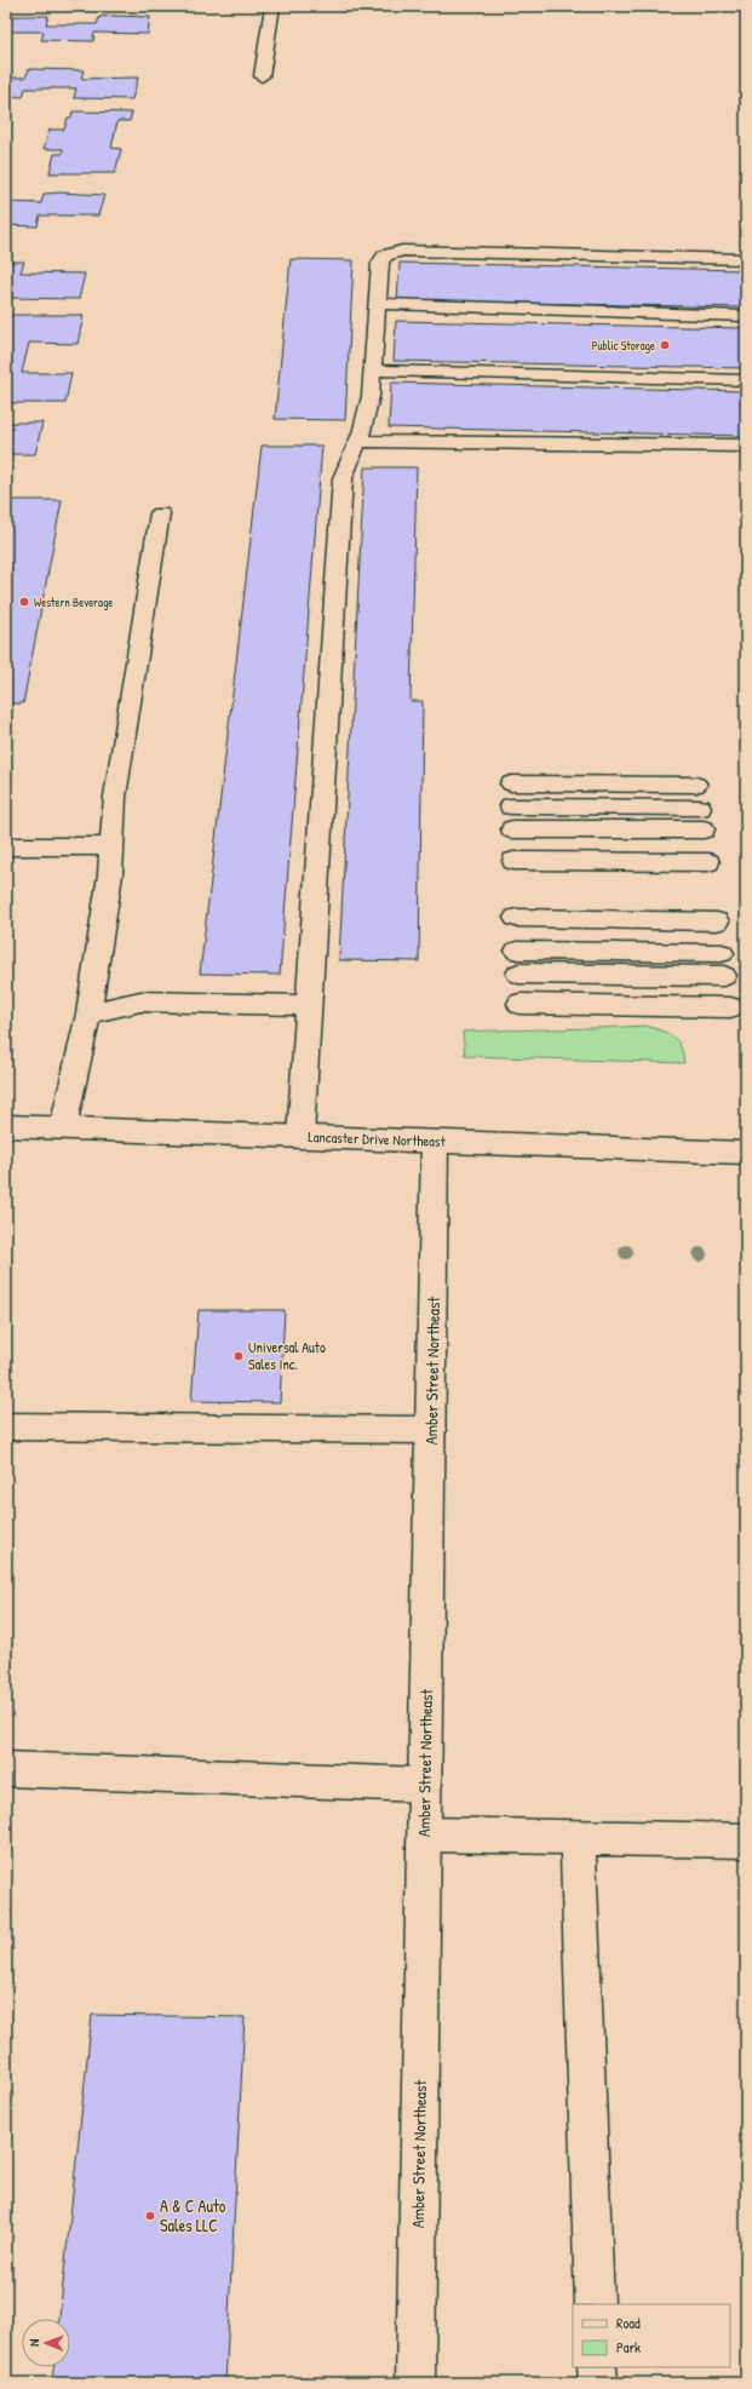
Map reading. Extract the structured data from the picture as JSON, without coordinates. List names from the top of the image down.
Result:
{
  "streets": {
    "street": ["Lancaster Drive Northeast", "Amber Street Northeast"]
  },
  "crossings": [
    ["Lancaster Drive Northeast", "Amber Street Northeast"]
  ],
  "places": [
    "Public Storage",
    "Western Beverage",
    "Universal Auto Sales Inc.",
    "A & C Auto Sales LLC"
  ],
  "legend": ["Road", "Park"],
  "north": "left"
}
